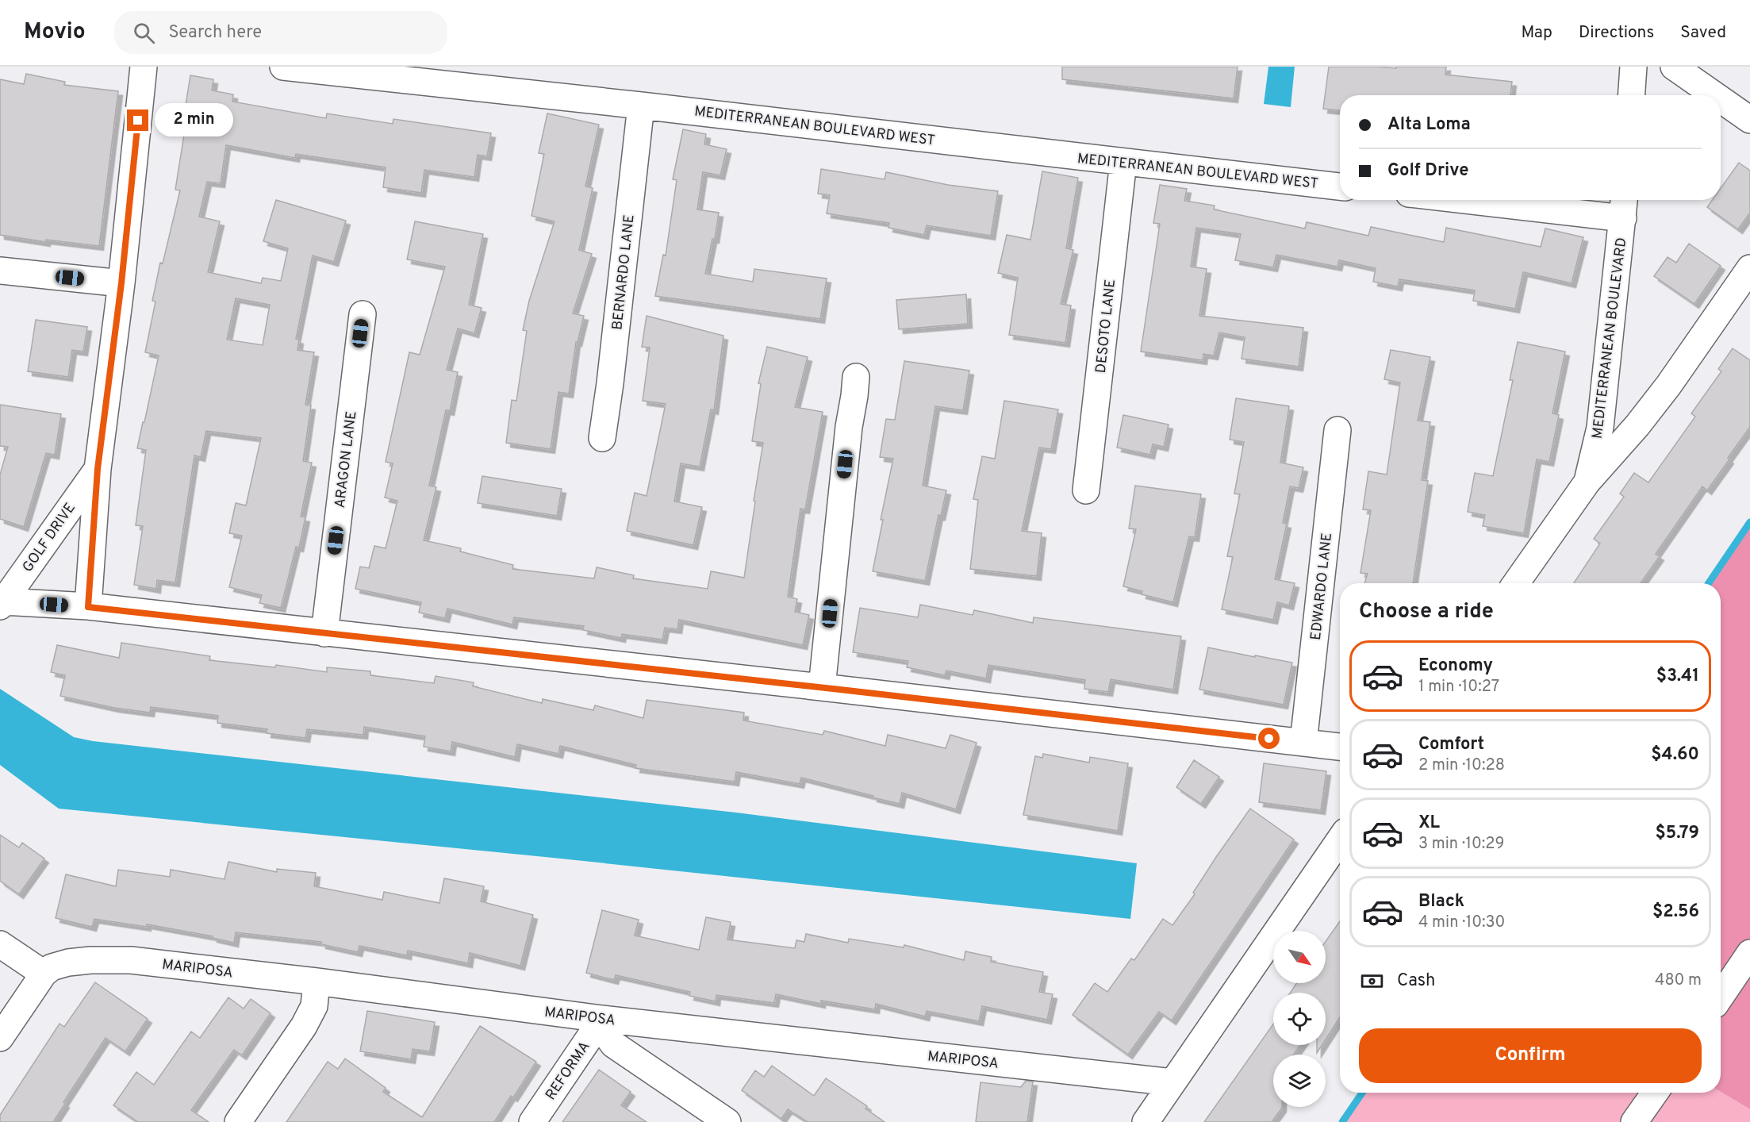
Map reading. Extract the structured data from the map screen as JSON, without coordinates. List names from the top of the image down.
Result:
{
  "streets": {
    "street": [
      "MEDITERRANEAN BOULEVARD WEST",
      "BERNARDO LANE",
      "DESOTO LANE",
      "MEDITERRANEAN BOULEVARD",
      "ARAGON LANE",
      "GOLF DRIVE",
      "EDWARDO LANE",
      "MARIPOSA",
      "REFORMA"
    ]
  },
  "crossings": [
    ["MEDITERRANEAN BOULEVARD WEST", "BERNARDO LANE"],
    ["MEDITERRANEAN BOULEVARD WEST", "DESOTO LANE"],
    ["MARIPOSA", "REFORMA"]
  ],
  "north": "bottom right",
  "page": {
    "header": "Movio",
    "search": "Search here",
    "nav": ["Map", "Directions", "Saved"],
    "banner": ["Alta Loma", "Golf Drive"],
    "bubble": "2 min",
    "heading": "Choose a ride",
    "list": [
      {
        "name": "Economy",
        "note": "1 min · 10:27",
        "value": "$3.41"
      },
      {
        "name": "Comfort",
        "note": "2 min · 10:28",
        "value": "$4.60"
      },
      {
        "name": "XL",
        "note": "3 min · 10:29",
        "value": "$5.79"
      },
      {
        "name": "Black",
        "note": "4 min · 10:30",
        "value": "$2.56"
      }
    ],
    "pay": ["Cash", "480 m"],
    "buttons": "Confirm"
  }
}
